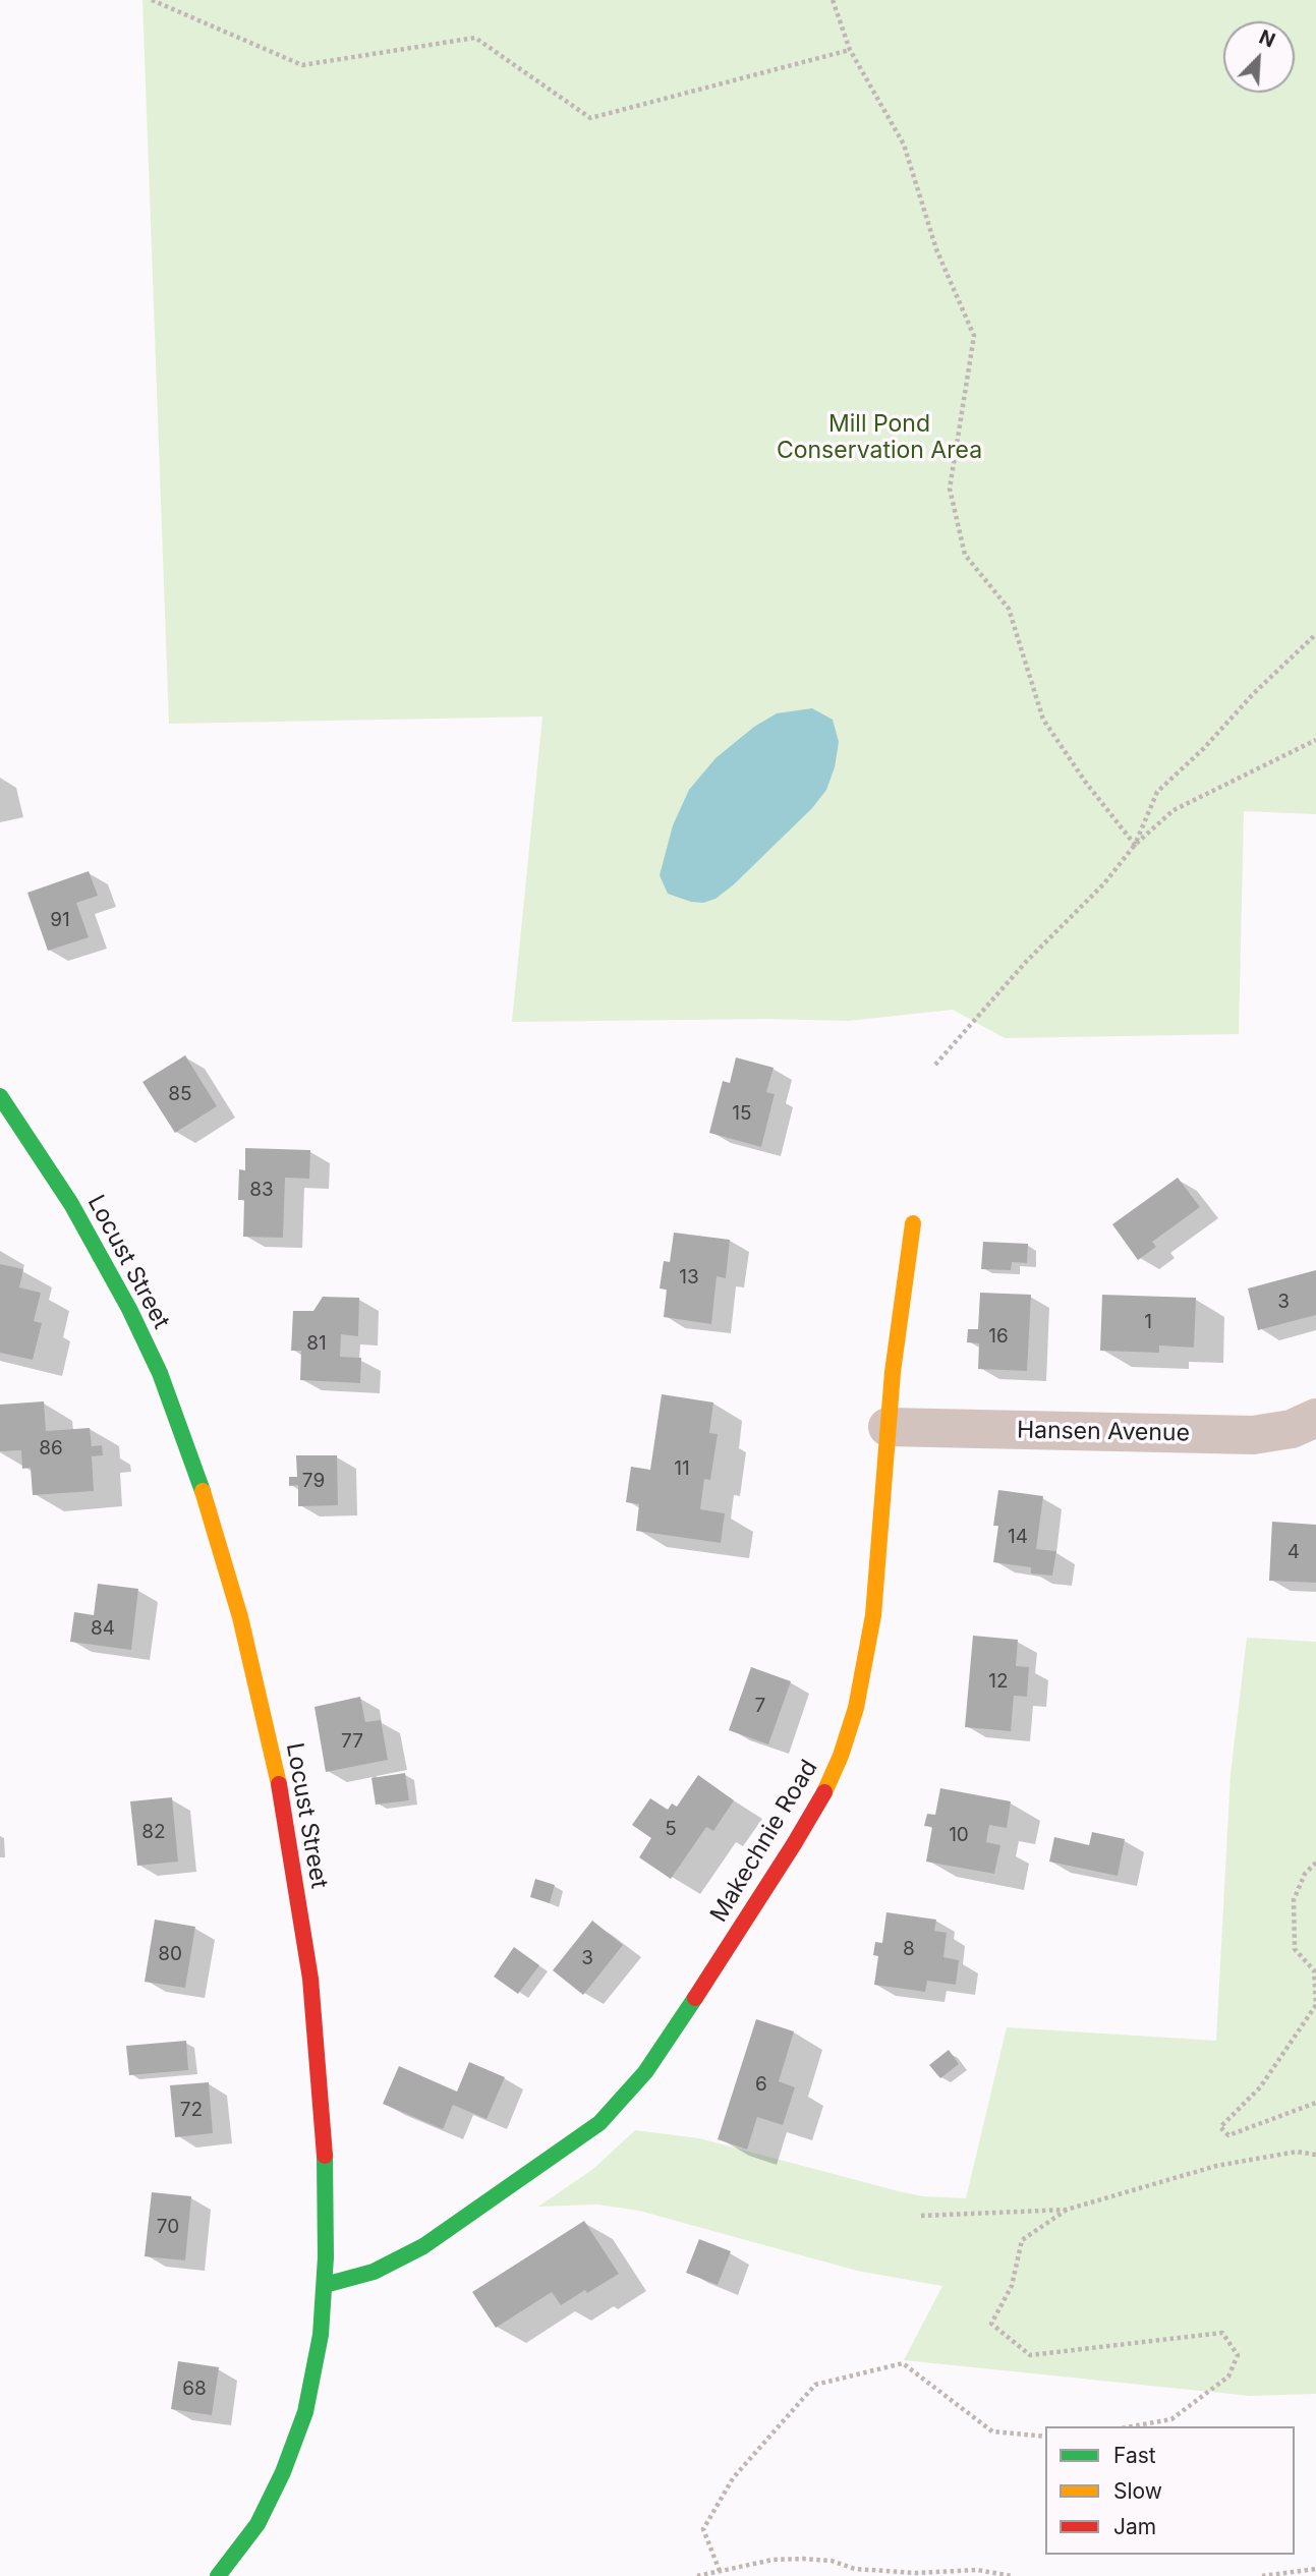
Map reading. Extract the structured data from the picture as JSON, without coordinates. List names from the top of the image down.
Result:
{
  "streets": {
    "street": ["Locust Street", "Hansen Avenue", "Makechnie Road"]
  },
  "crossings": [
    ["Locust Street", "Makechnie Road"],
    ["Hansen Avenue", "Makechnie Road"]
  ],
  "parks": ["Mill Pond Conservation Area"],
  "house_numbers": [
    "91",
    "85",
    "15",
    "83",
    "13",
    "3",
    "1",
    "16",
    "81",
    "86",
    "11",
    "79",
    "14",
    "4",
    "84",
    "12",
    "7",
    "77",
    "5",
    "82",
    "10",
    "8",
    "80",
    "3",
    "6",
    "72",
    "70",
    "68"
  ],
  "legend": ["Fast", "Slow", "Jam"],
  "north": "top right"
}
